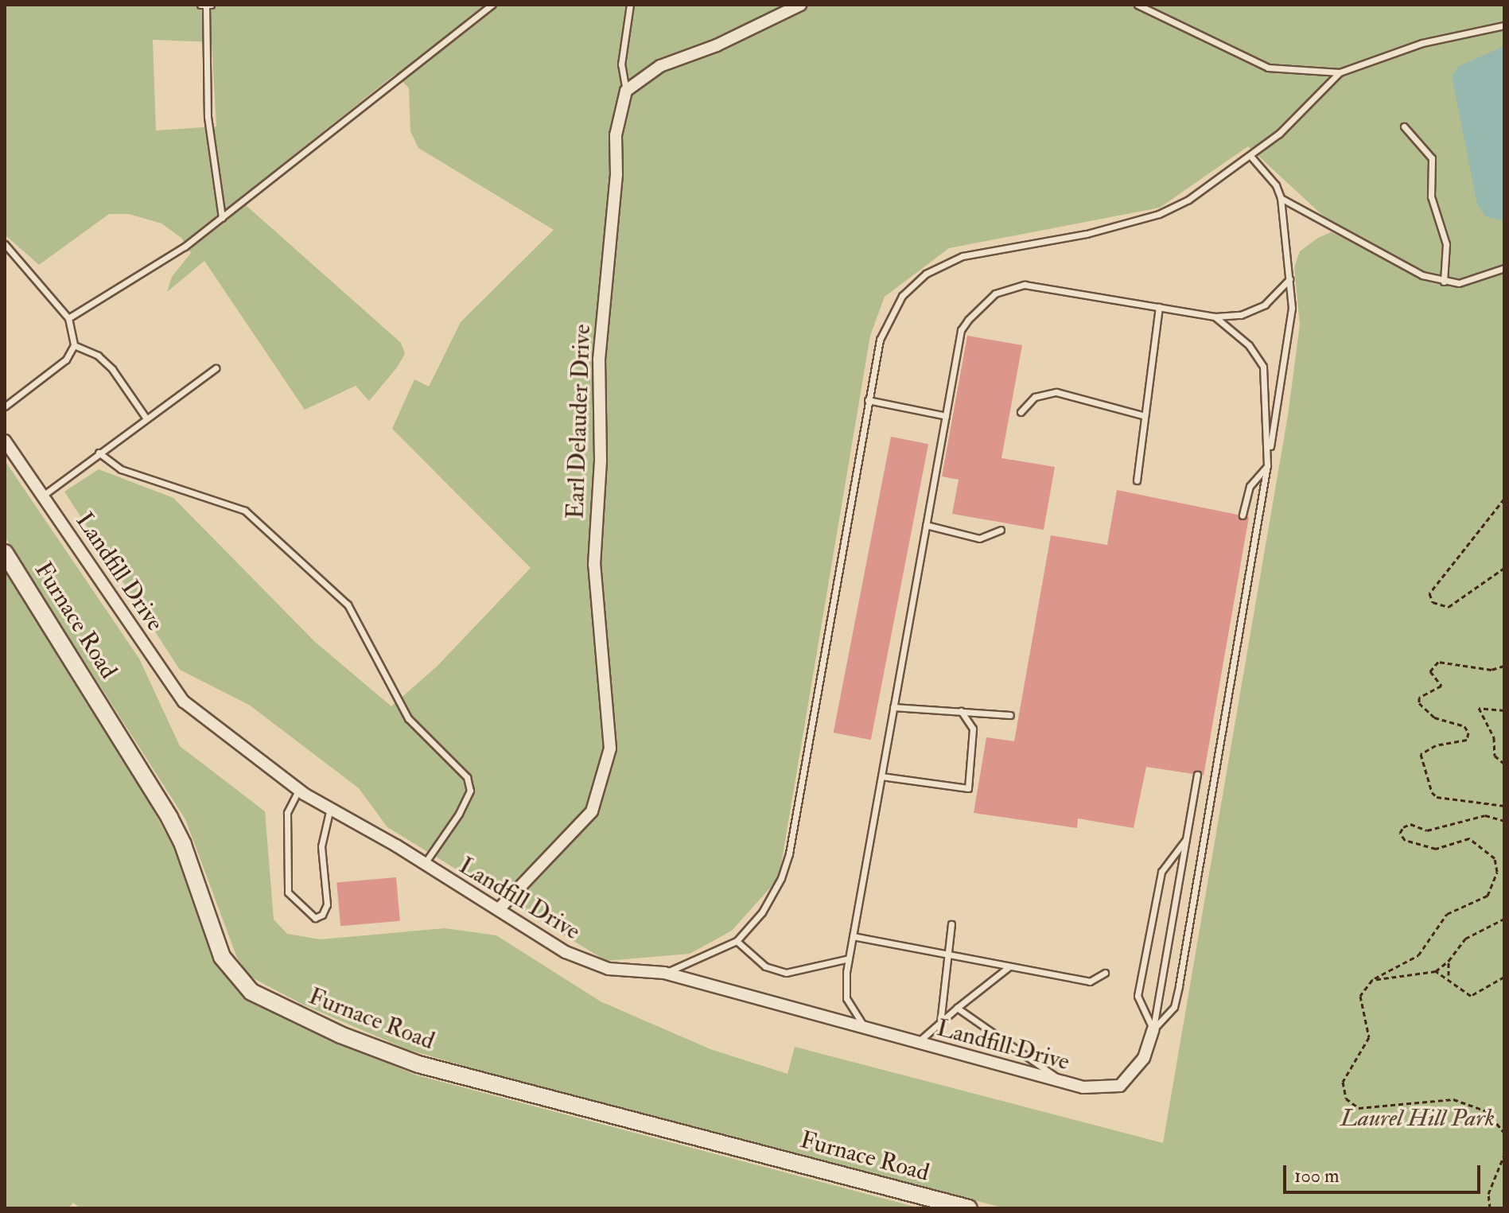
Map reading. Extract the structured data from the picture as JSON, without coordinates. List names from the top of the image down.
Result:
{
  "streets": {
    "main road": ["Furnace Road"],
    "street": ["Earl Delauder Drive", "Landfill Drive"]
  },
  "crossings": [
    ["Earl Delauder Drive", "Landfill Drive"]
  ],
  "parks": ["Laurel Hill Park"],
  "scale_bar": "100 m"
}
